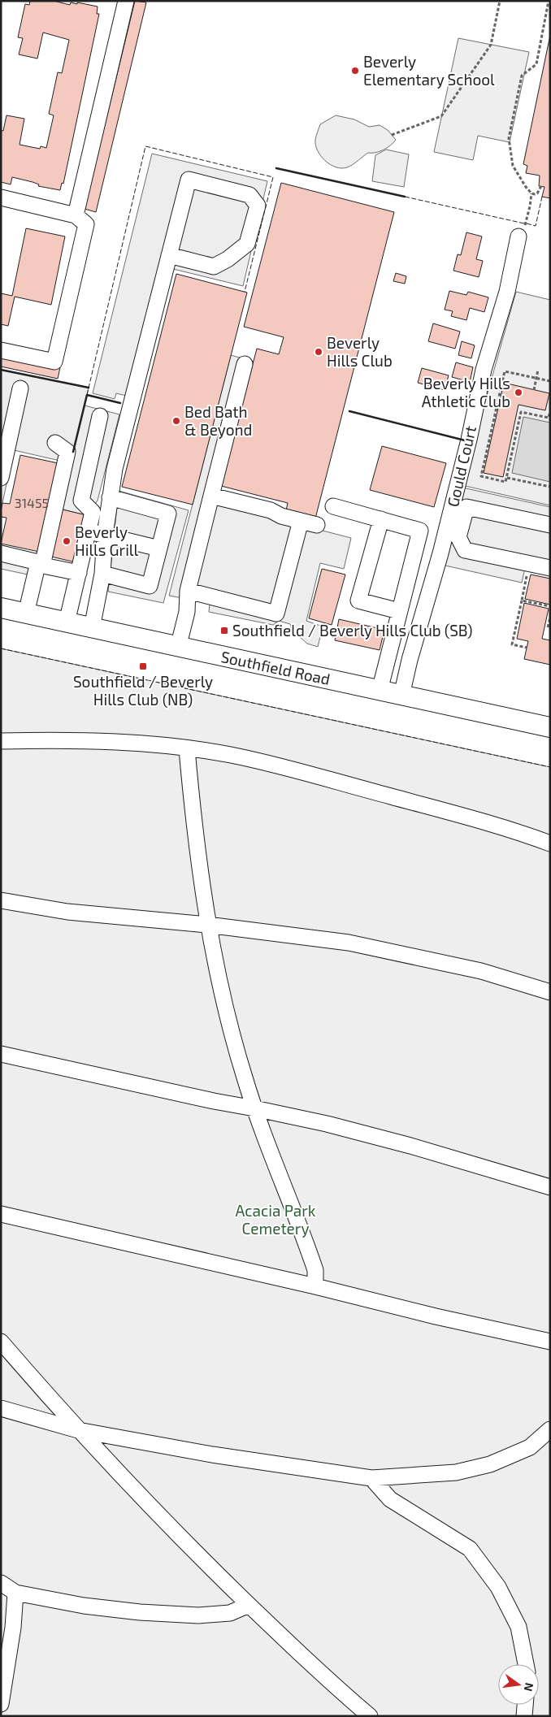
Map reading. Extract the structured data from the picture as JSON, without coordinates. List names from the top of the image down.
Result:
{
  "streets": {
    "main road": ["Southfield Road"],
    "street": ["Gould Court"]
  },
  "crossings": [
    ["Gould Court", "Southfield Road"]
  ],
  "parks": ["Acacia Park Cemetery"],
  "places": {
    "other": [
      "Beverly Elementary School",
      "Beverly Hills Club",
      "Beverly Hills Athletic Club",
      "Bed Bath & Beyond",
      "Beverly Hills Grill"
    ],
    "transit": ["Southfield / Beverly Hills Club (SB)", "Southfield / Beverly Hills Club (NB)"]
  },
  "house_numbers": ["31455"],
  "north": "right"
}
